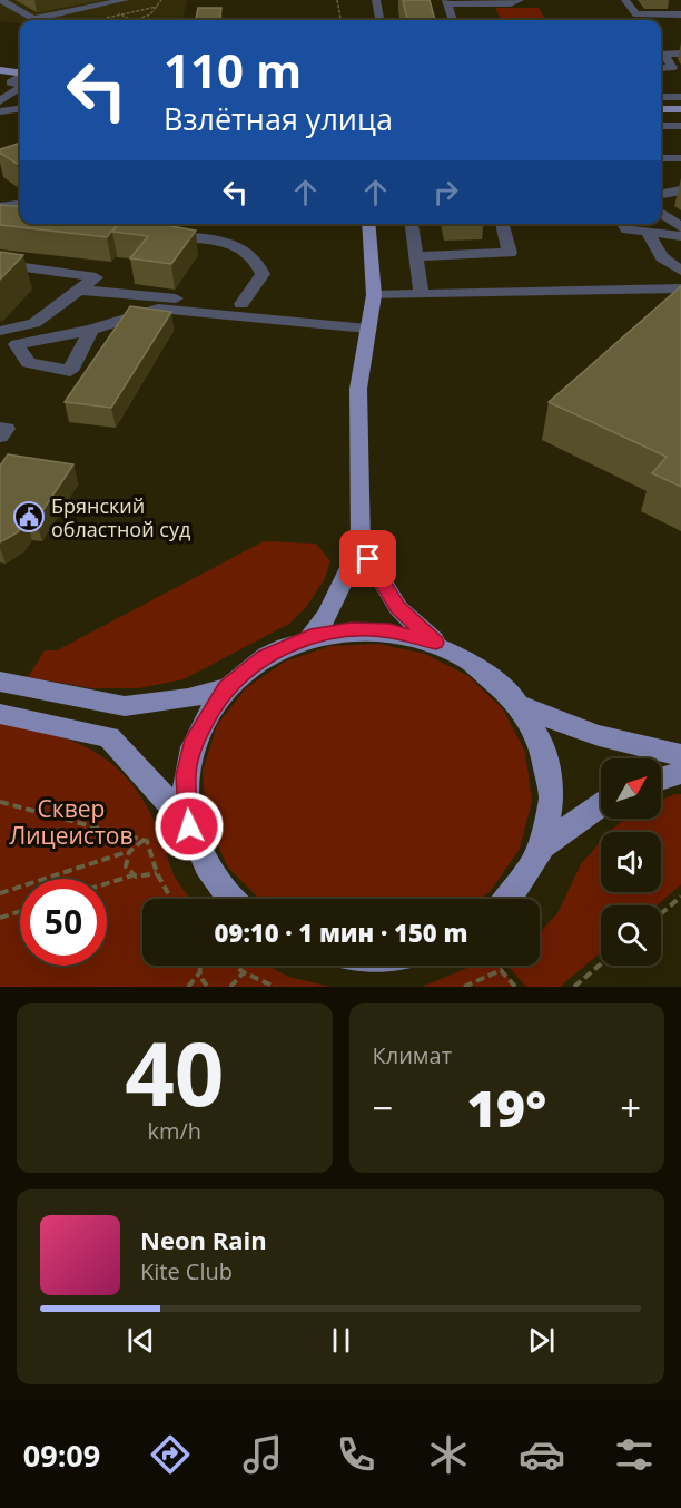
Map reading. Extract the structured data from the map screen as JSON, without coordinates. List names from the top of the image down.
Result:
{
  "parks": ["Сквер Лицеистов"],
  "places": {
    "public building": ["Брянский областной суд"]
  },
  "north": "top right",
  "page": {
    "turn": ["110 m", "Взлётная улица"],
    "limit": "50",
    "trip": "09:10 · 1 мин · 150 m",
    "tile": [
      ["40", "km/h"],
      "Климат"
    ],
    "heat": ["−", "19°", "+"],
    "song": ["Neon Rain", "Kite Club"],
    "tabs": "09:09"
  }
}
